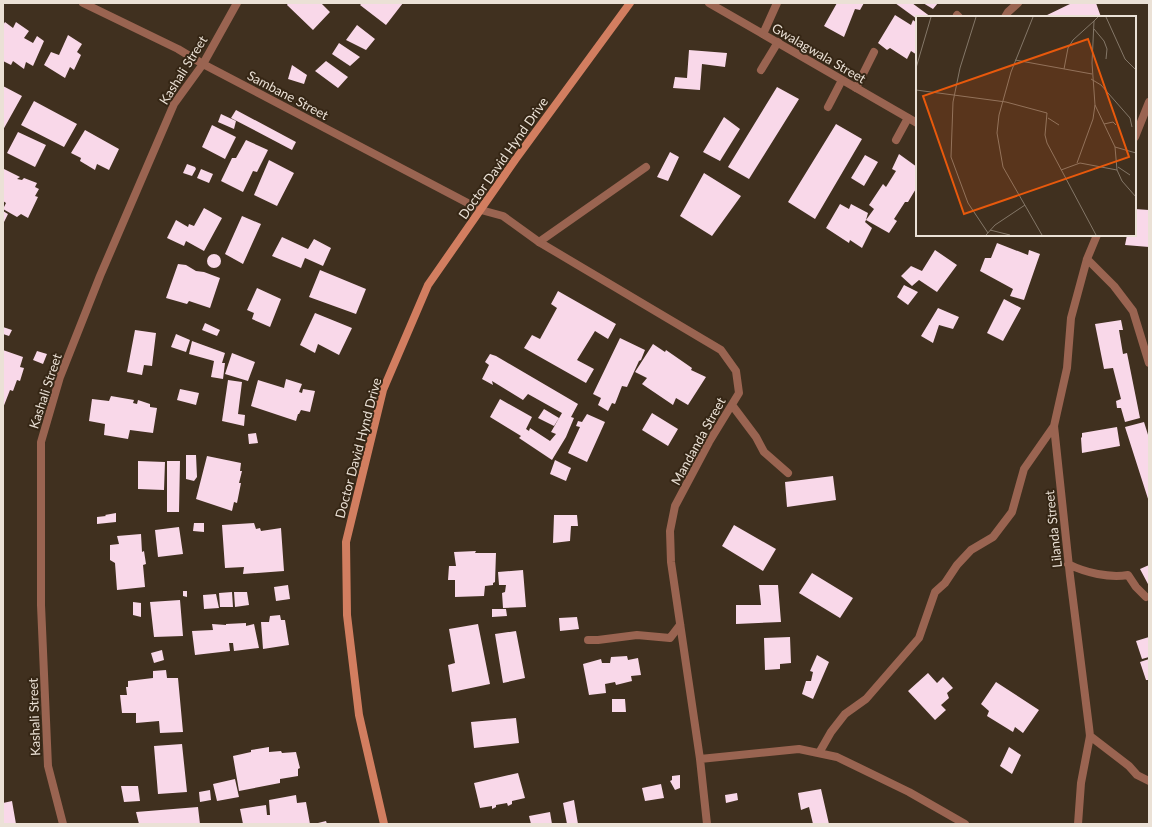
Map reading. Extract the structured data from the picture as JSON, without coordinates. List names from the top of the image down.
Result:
{
  "streets": {
    "main road": ["Doctor David Hynd Drive"],
    "street": [
      "Gwalagwala Street",
      "Kashali Street",
      "Sambane Street",
      "Mandanda Street",
      "Lilanda Street"
    ]
  },
  "crossings": [
    ["Kashali Street", "Sambane Street"],
    ["Sambane Street", "Doctor David Hynd Drive"],
    ["Sambane Street", "Mandanda Street"],
    ["Doctor David Hynd Drive", "Mandanda Street"]
  ]
}
